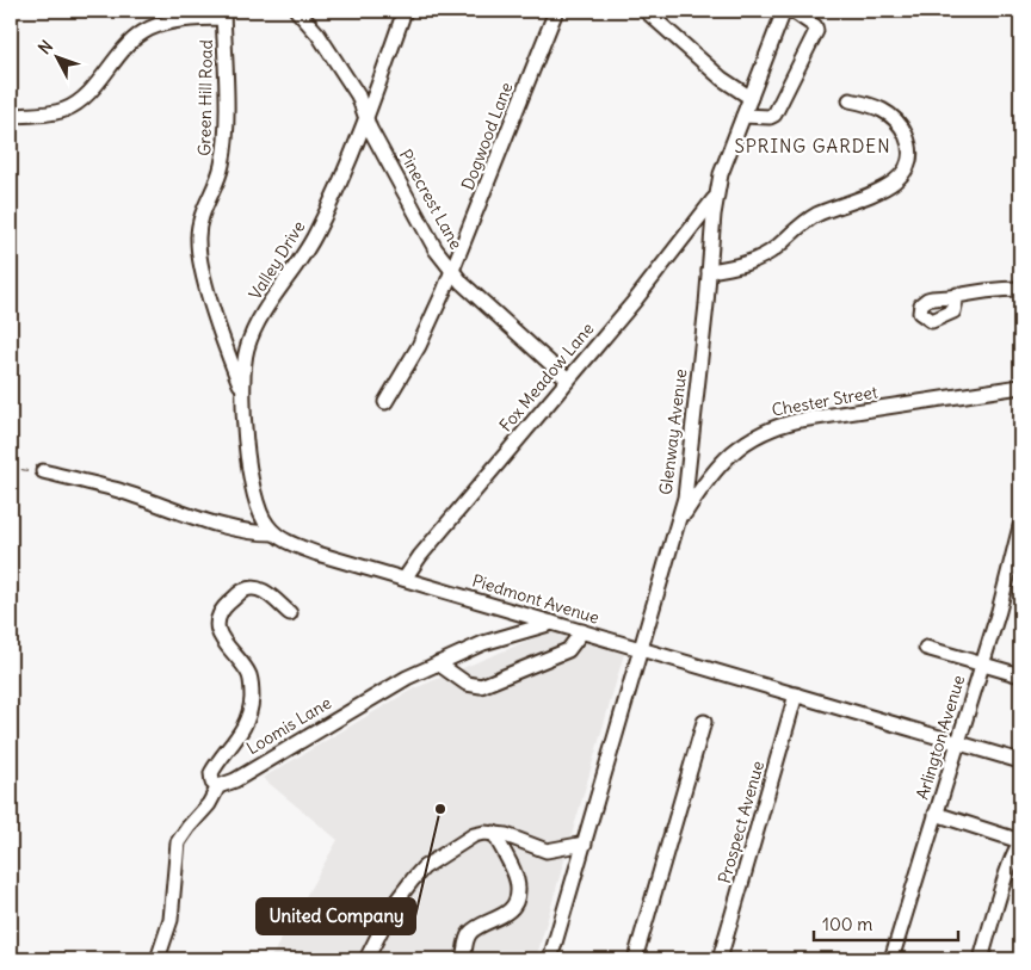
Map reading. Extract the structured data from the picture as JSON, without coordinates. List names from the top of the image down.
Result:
{
  "streets": {
    "street": [
      "Green Hill Road",
      "Dogwood Lane",
      "Pinecrest Lane",
      "Valley Drive",
      "Fox Meadow Lane",
      "Chester Street",
      "Glenway Avenue",
      "Piedmont Avenue",
      "Loomis Lane",
      "Arlington Avenue",
      "Prospect Avenue"
    ]
  },
  "crossings": [
    ["Green Hill Road", "Valley Drive"],
    ["Dogwood Lane", "Pinecrest Lane"],
    ["Pinecrest Lane", "Valley Drive"],
    ["Pinecrest Lane", "Fox Meadow Lane"],
    ["Valley Drive", "Piedmont Avenue"],
    ["Fox Meadow Lane", "Glenway Avenue"],
    ["Fox Meadow Lane", "Piedmont Avenue"],
    ["Chester Street", "Glenway Avenue"],
    ["Glenway Avenue", "Piedmont Avenue"],
    ["Piedmont Avenue", "Loomis Lane"],
    ["Piedmont Avenue", "Arlington Avenue"],
    ["Piedmont Avenue", "Prospect Avenue"]
  ],
  "districts": ["SPRING GARDEN"],
  "places": ["United Company"],
  "scale_bar": "100 m",
  "north": "top left"
}
